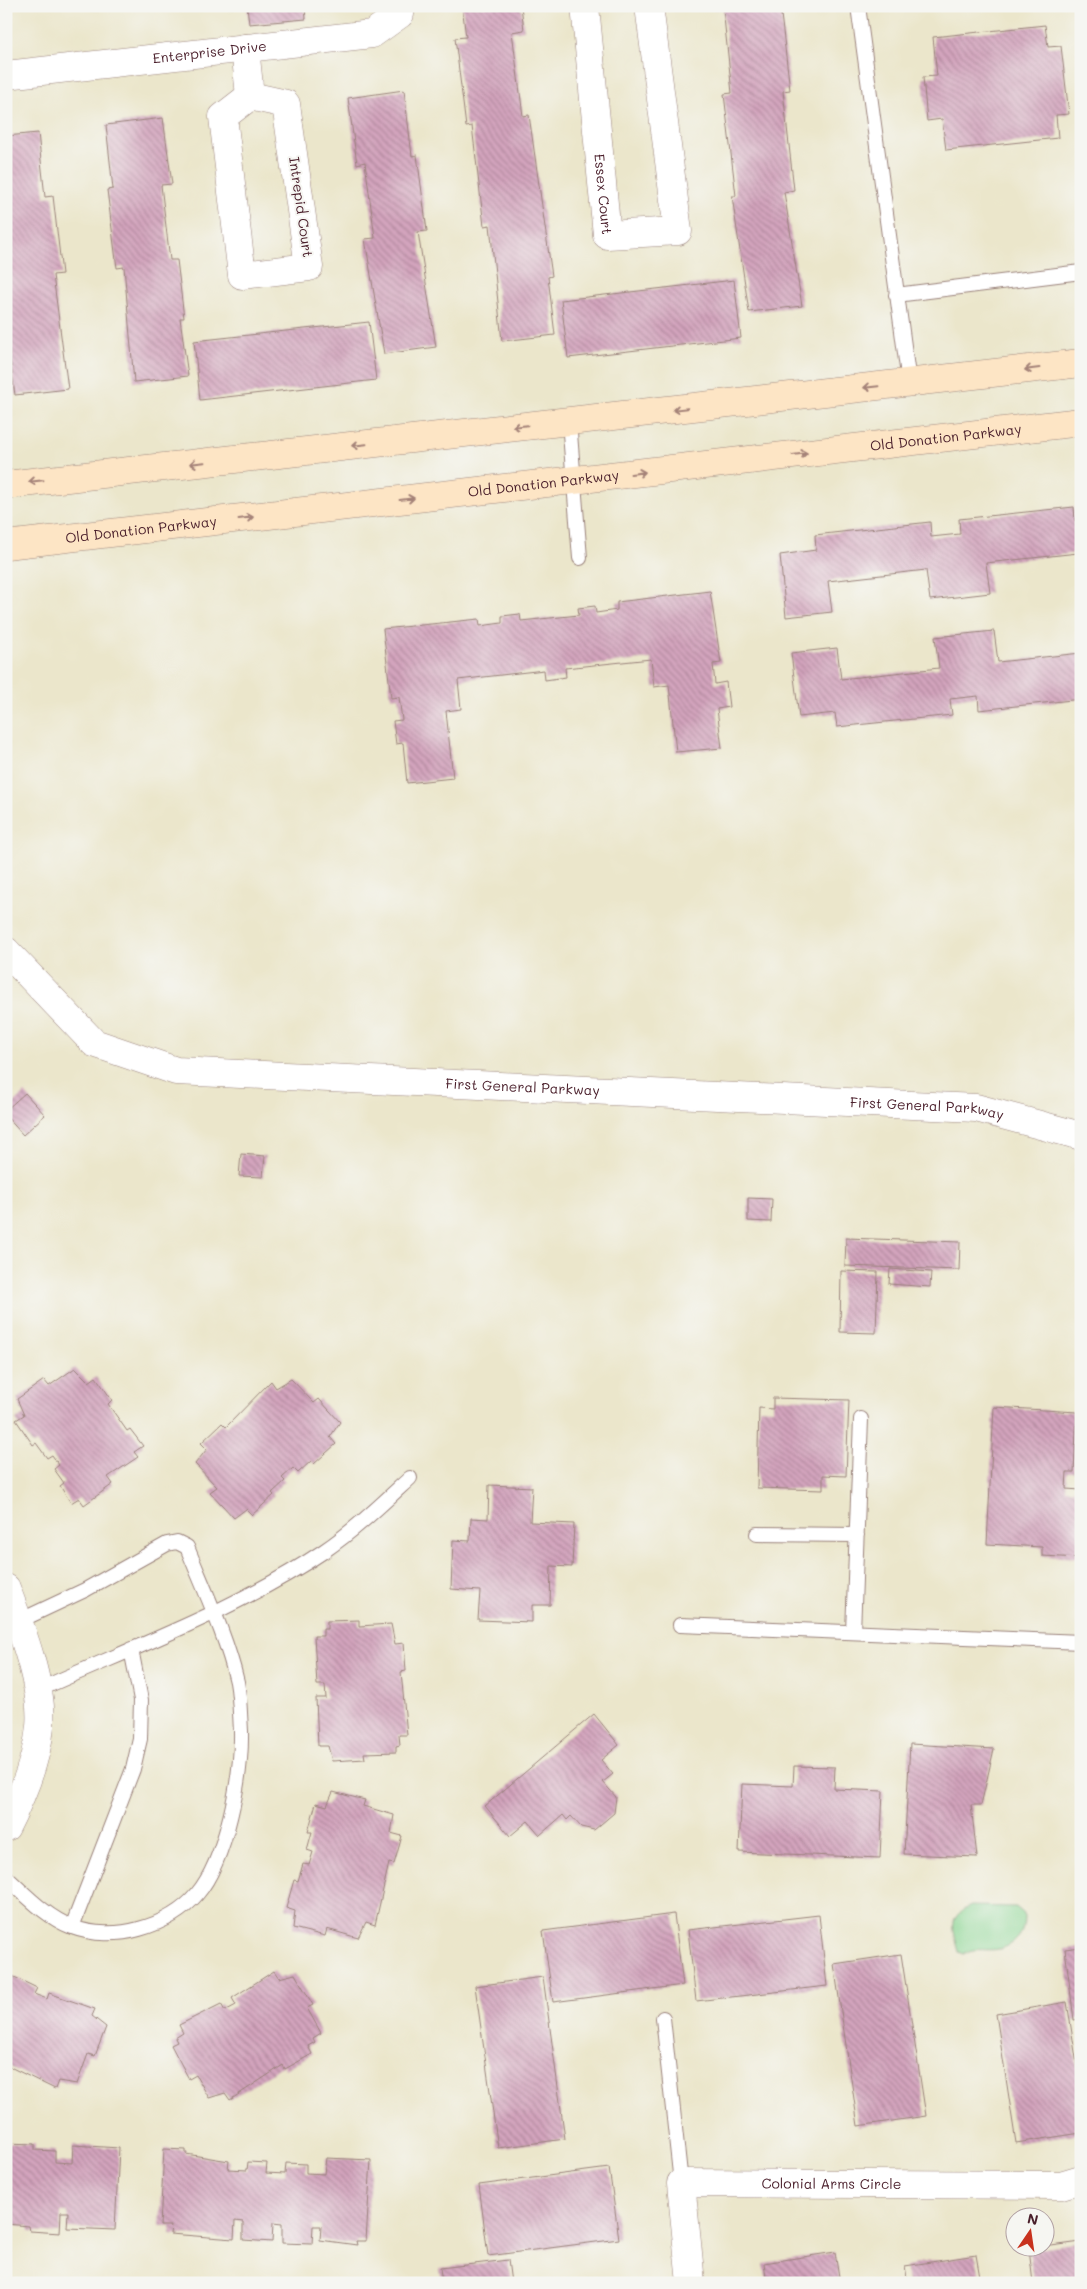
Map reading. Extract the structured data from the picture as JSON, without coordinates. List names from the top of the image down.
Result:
{
  "streets": {
    "street": [
      "Enterprise Drive",
      "Essex Court",
      "Intrepid Court",
      "Old Donation Parkway",
      "First General Parkway",
      "Colonial Arms Circle"
    ]
  },
  "north": "top"
}
